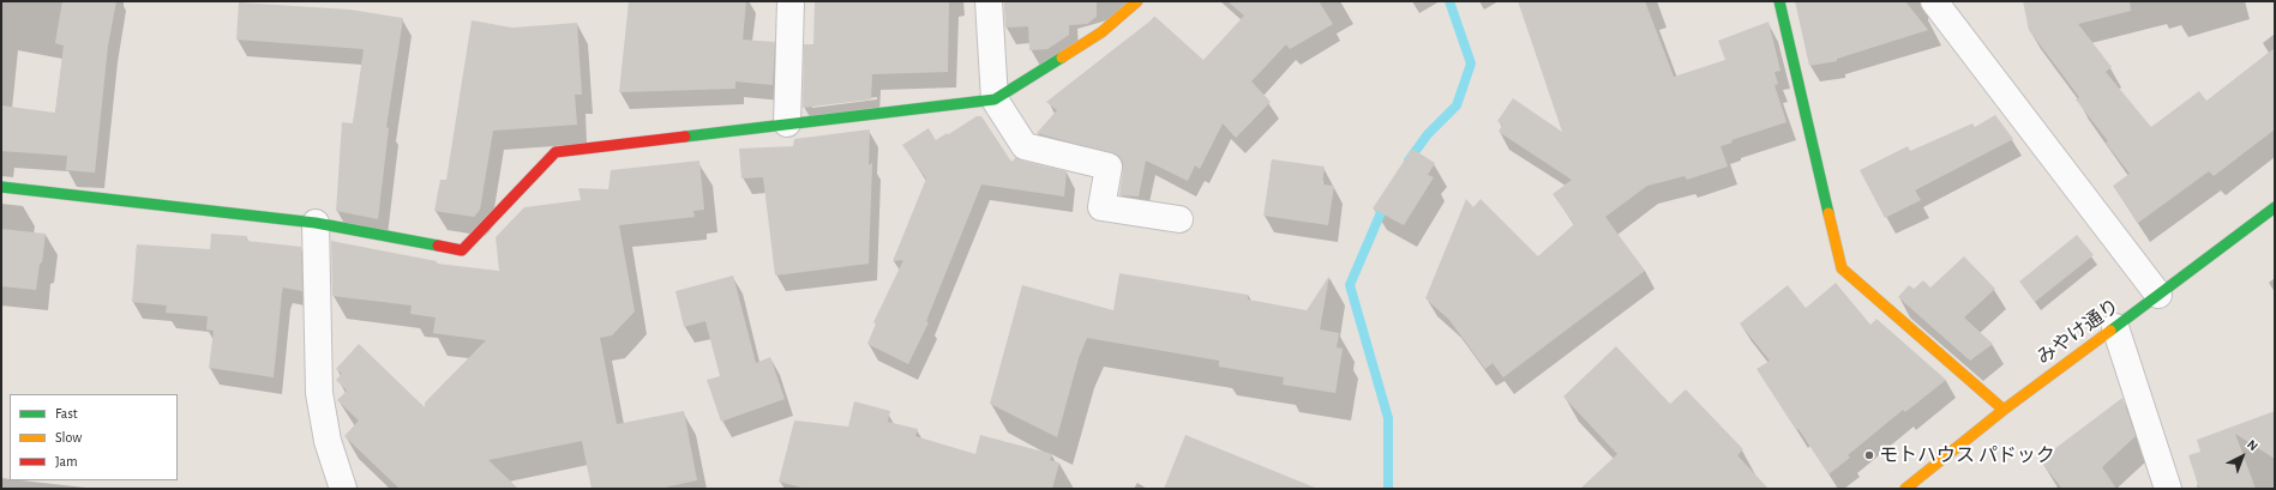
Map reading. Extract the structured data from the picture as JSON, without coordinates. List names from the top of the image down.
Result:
{
  "streets": {
    "main road": ["みやけ通り"]
  },
  "places": ["モトハウス パドック"],
  "legend": ["Fast", "Slow", "Jam"],
  "north": "top right"
}
